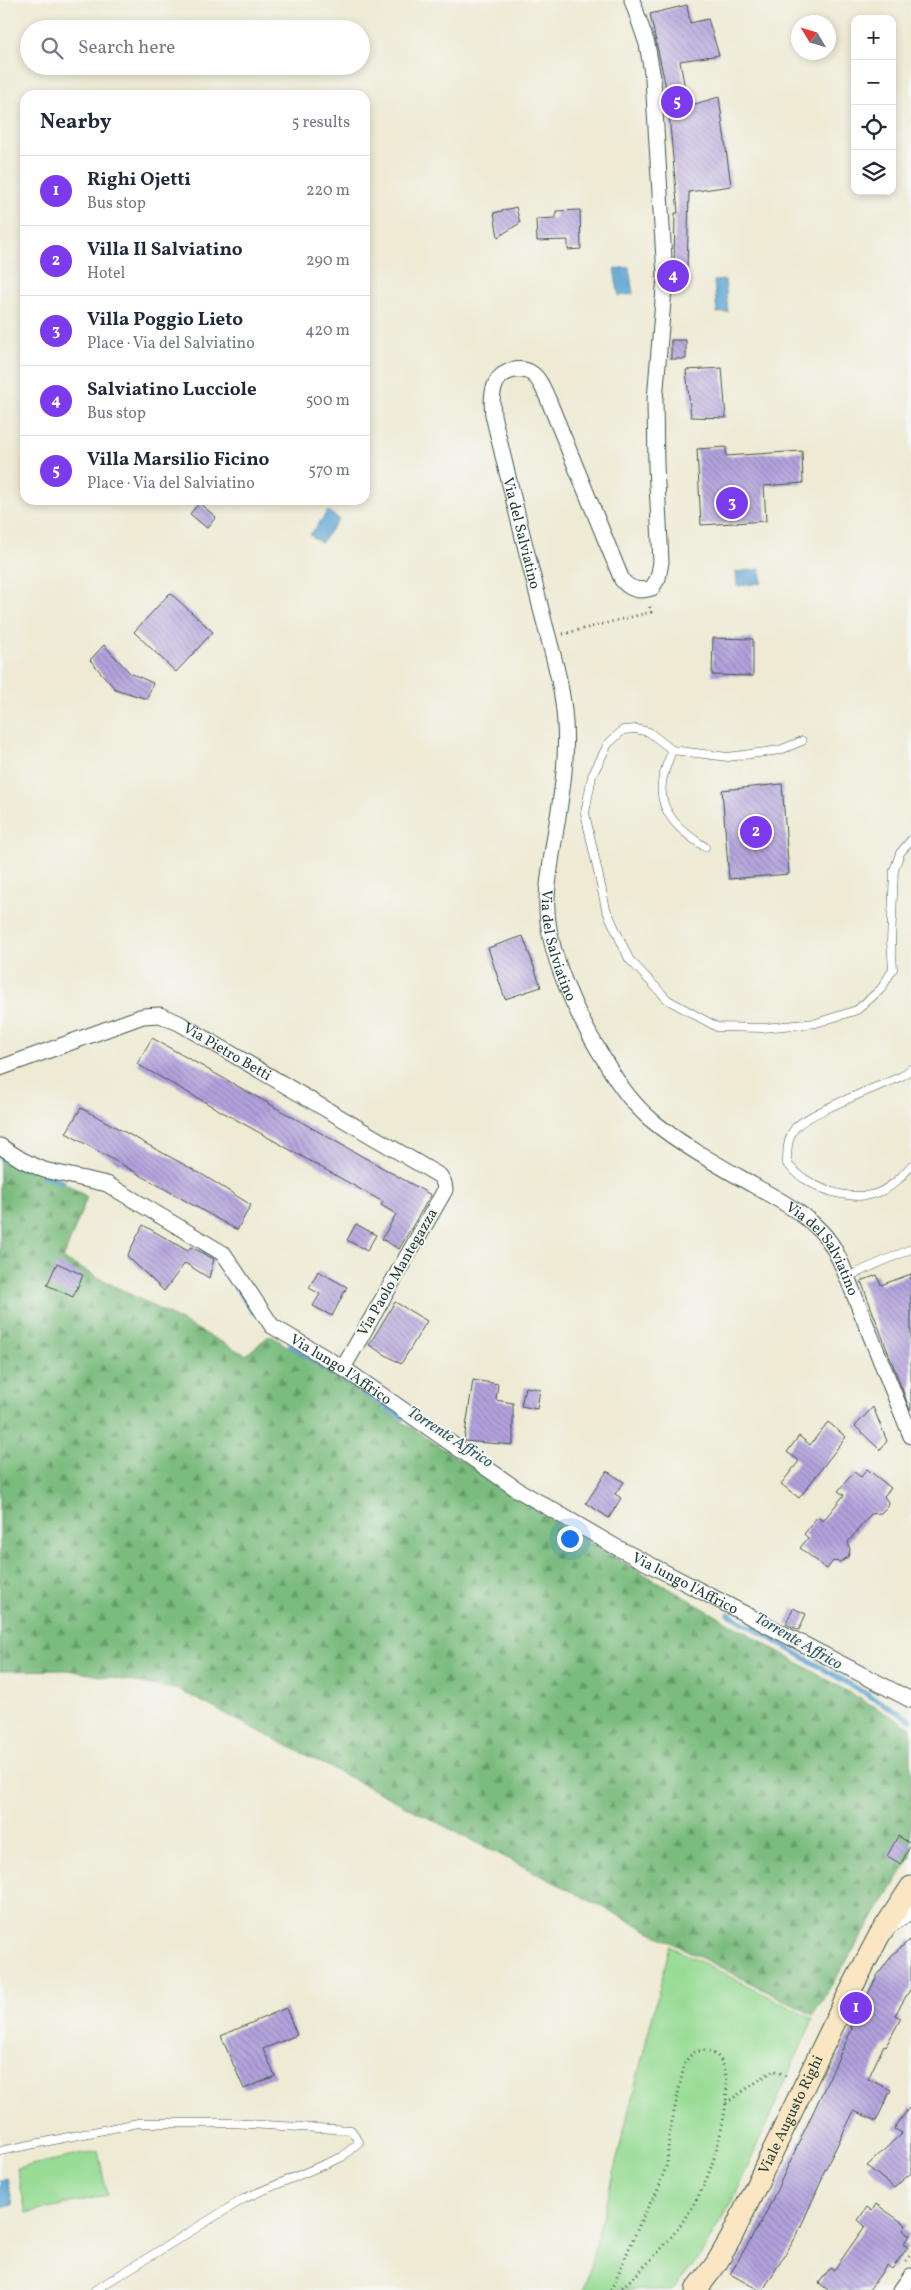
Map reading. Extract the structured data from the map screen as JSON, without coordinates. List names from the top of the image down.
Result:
{
  "streets": {
    "main road": ["Viale Augusto Righi"],
    "street": [
      "Via del Salviatino",
      "Via Pietro Betti",
      "Via Paolo Mantegazza",
      "Via lungo l'Affrico"
    ]
  },
  "crossings": [
    ["Via Pietro Betti", "Via Paolo Mantegazza"],
    ["Via Paolo Mantegazza", "Via lungo l'Affrico"]
  ],
  "water": ["Torrente Affrico"],
  "north": "top left",
  "page": {
    "map_buttons": ["+", "−"],
    "search": "Search here",
    "pins": [
      "5",
      "4",
      "3",
      "2",
      "1"
    ],
    "heading": ["Nearby", "5 results"],
    "list": [
      {
        "mark": "1",
        "name": "Righi Ojetti",
        "note": "Bus stop",
        "value": "220 m"
      },
      {
        "mark": "2",
        "name": "Villa Il Salviatino",
        "note": "Hotel",
        "value": "290 m"
      },
      {
        "mark": "3",
        "name": "Villa Poggio Lieto",
        "note": "Place · Via del Salviatino",
        "value": "420 m"
      },
      {
        "mark": "4",
        "name": "Salviatino Lucciole",
        "note": "Bus stop",
        "value": "500 m"
      },
      {
        "mark": "5",
        "name": "Villa Marsilio Ficino",
        "note": "Place · Via del Salviatino",
        "value": "570 m"
      }
    ]
  }
}
